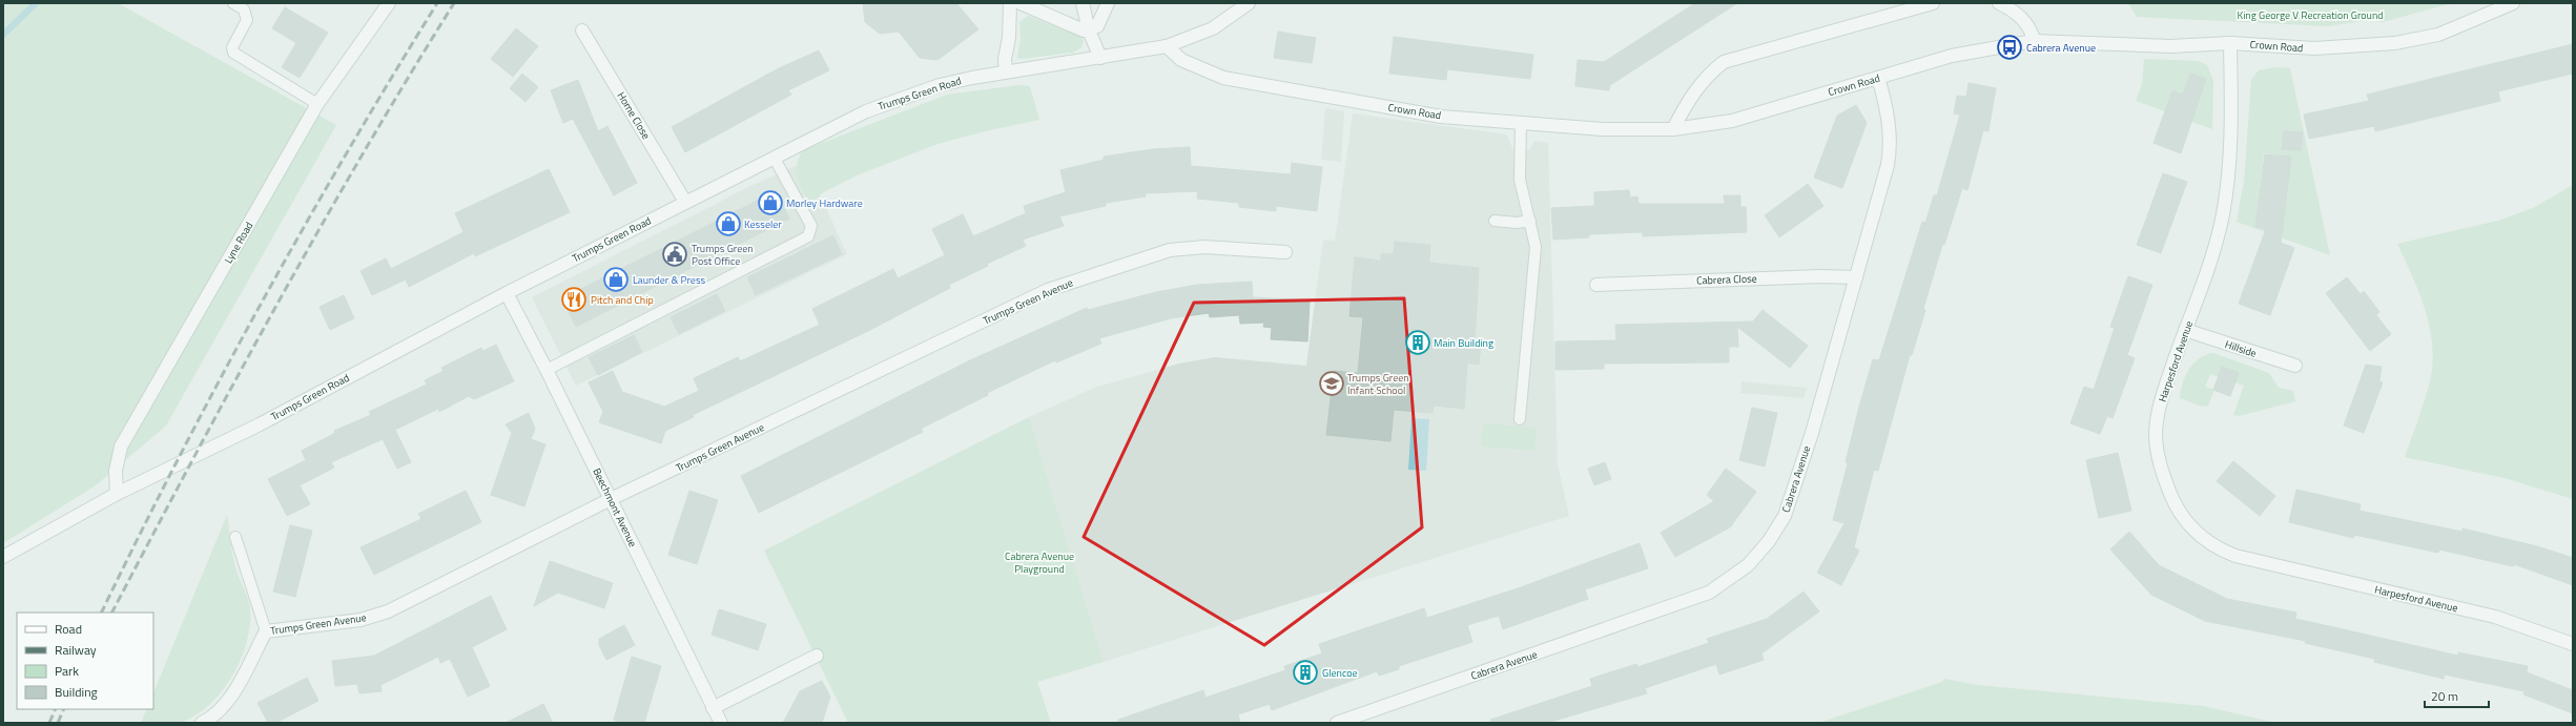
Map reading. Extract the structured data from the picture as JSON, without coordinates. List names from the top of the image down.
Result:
{
  "streets": {
    "street": [
      "Crown Road",
      "Trumps Green Road",
      "Home Close",
      "Lyne Road",
      "Cabrera Close",
      "Trumps Green Avenue",
      "Hillside",
      "Harpesford Avenue",
      "Cabrera Avenue",
      "Beechmont Avenue"
    ]
  },
  "crossings": [
    ["Crown Road", "Trumps Green Road"],
    ["Crown Road", "Harpesford Avenue"],
    ["Crown Road", "Cabrera Avenue"],
    ["Trumps Green Road", "Home Close"],
    ["Trumps Green Road", "Lyne Road"],
    ["Trumps Green Road", "Beechmont Avenue"],
    ["Cabrera Close", "Cabrera Avenue"],
    ["Trumps Green Avenue", "Beechmont Avenue"],
    ["Hillside", "Harpesford Avenue"]
  ],
  "parks": ["King George V Recreation Ground", "Cabrera Avenue Playground"],
  "places": {
    "bus stop": ["Cabrera Avenue"],
    "shop": ["Morley Hardware", "Kesseler", "Launder & Press"],
    "public building": ["Trumps Green Post Office"],
    "restaurant": ["Pitch and Chip"],
    "building": ["Main Building", "Glencoe"],
    "school or university": ["Trumps Green Infant School"]
  },
  "legend": [
    "Road",
    "Railway",
    "Park",
    "Building"
  ],
  "scale_bar": "20 m"
}
